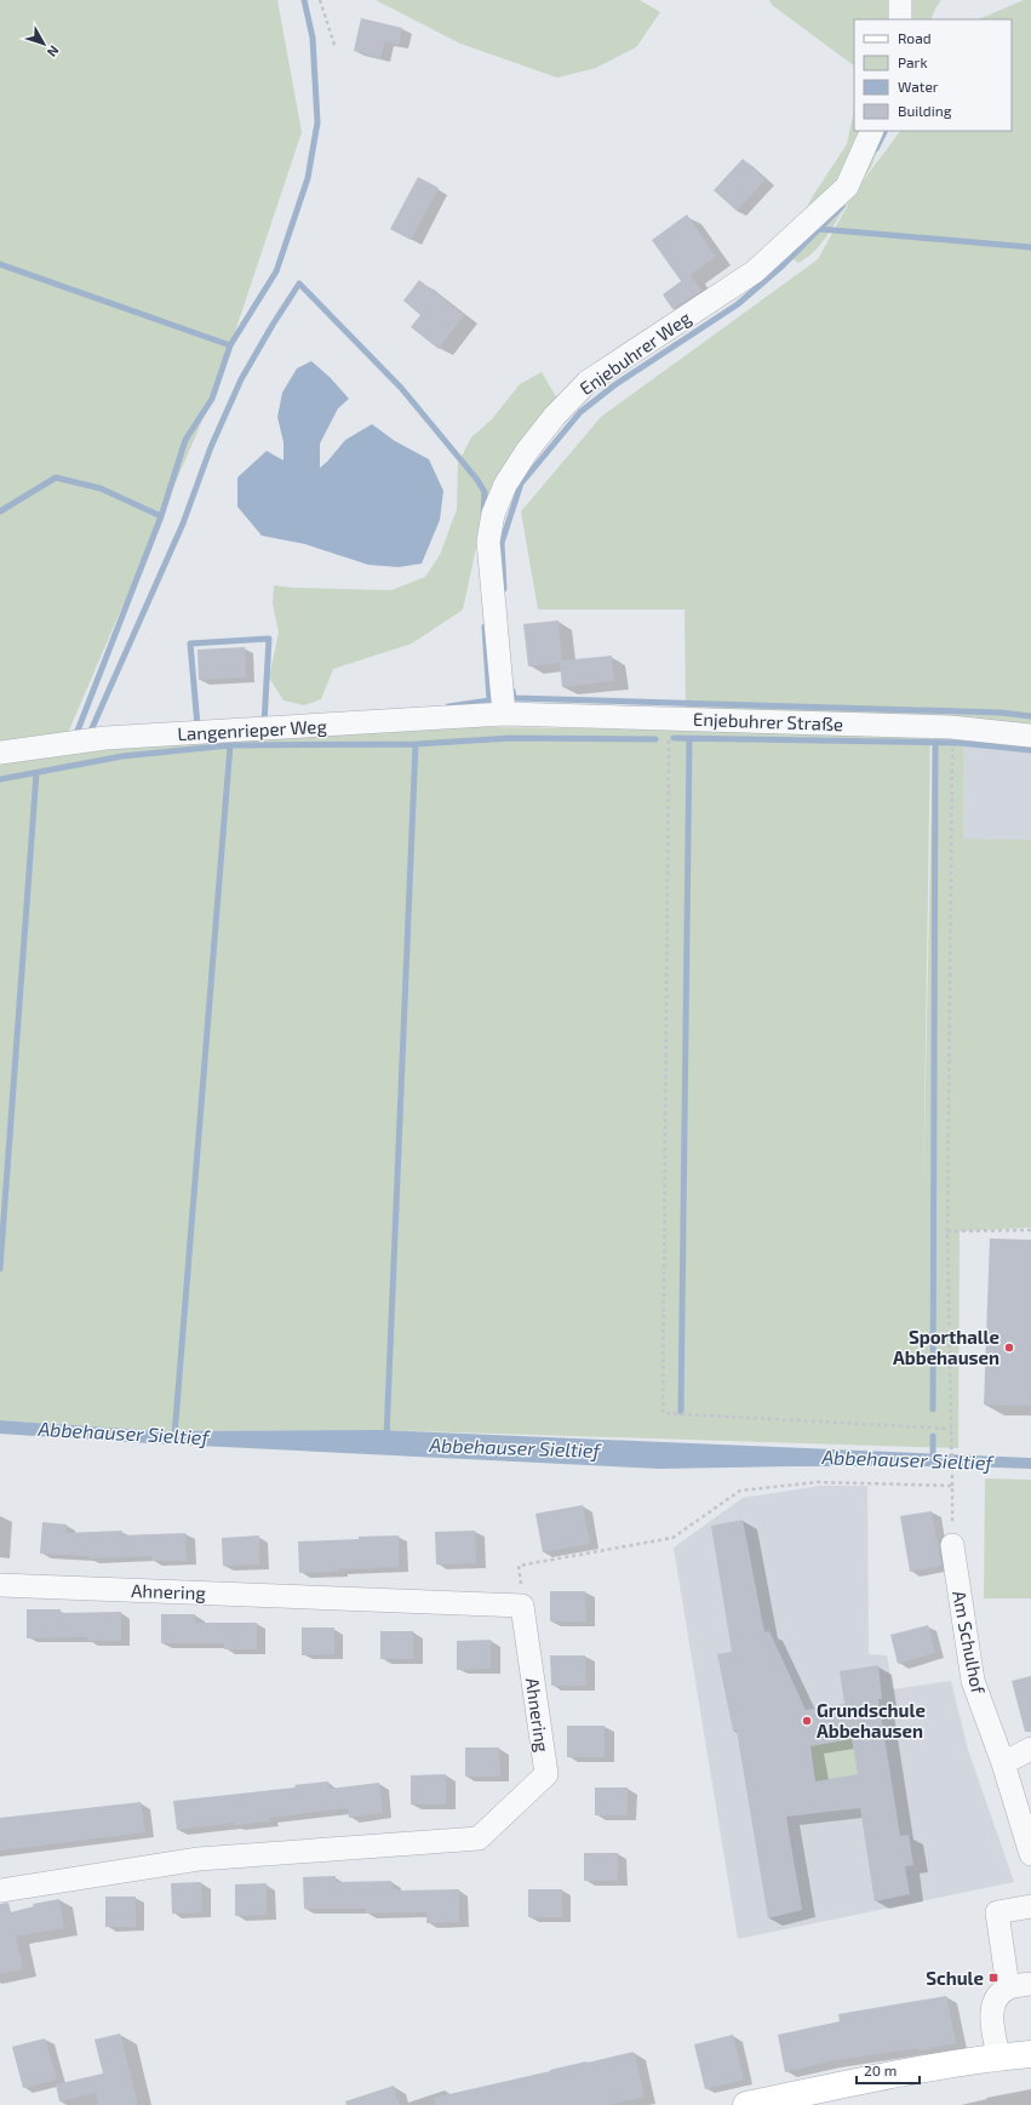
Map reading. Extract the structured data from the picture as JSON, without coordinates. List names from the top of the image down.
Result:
{
  "streets": {
    "street": [
      "Enjebuhrer Weg",
      "Enjebuhrer Straße",
      "Langenrieper Weg",
      "Ahnering",
      "Am Schulhof"
    ]
  },
  "crossings": [
    ["Enjebuhrer Weg", "Enjebuhrer Straße"],
    ["Enjebuhrer Weg", "Langenrieper Weg"],
    ["Enjebuhrer Straße", "Langenrieper Weg"]
  ],
  "water": ["Abbehauser Sieltief"],
  "places": {
    "other": ["Sporthalle Abbehausen", "Grundschule Abbehausen"],
    "transit": ["Schule"]
  },
  "legend": [
    "Road",
    "Park",
    "Water",
    "Building"
  ],
  "scale_bar": "20 m",
  "north": "bottom right"
}
